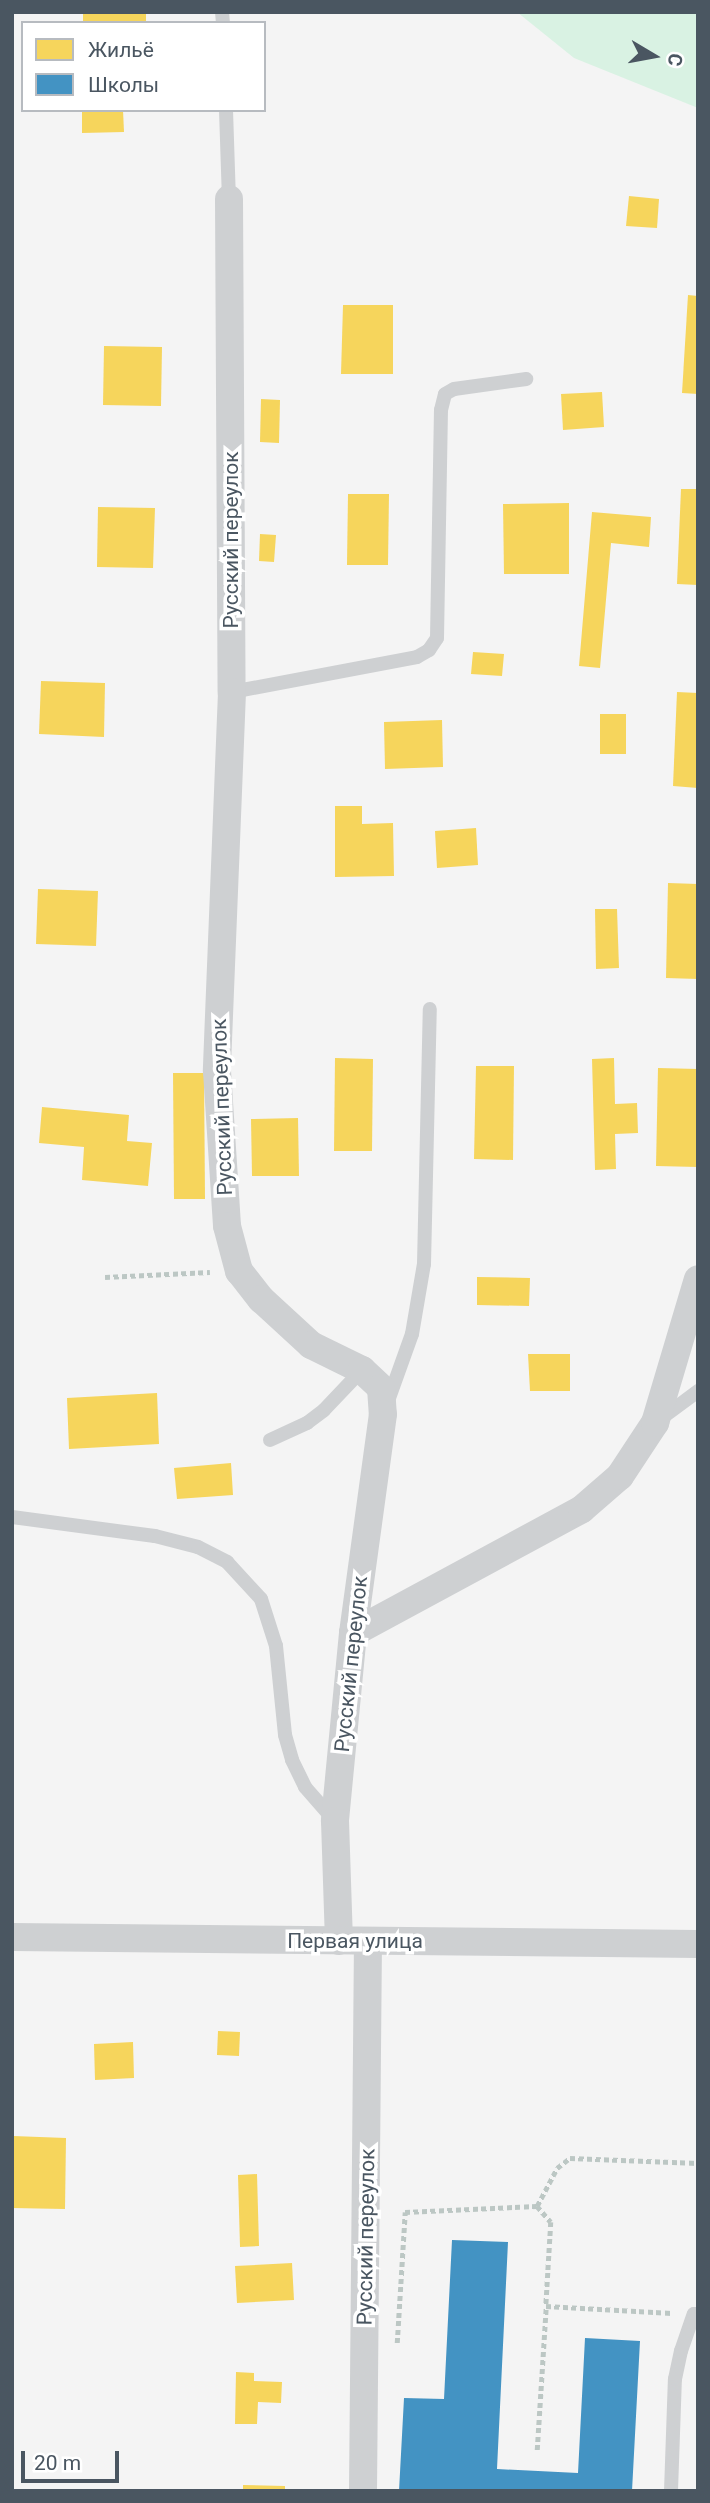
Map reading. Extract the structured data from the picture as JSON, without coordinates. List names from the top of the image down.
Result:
{
  "streets": {
    "street": ["Русский переулок", "Первая улица"]
  },
  "crossings": [
    ["Русский переулок", "Первая улица"]
  ],
  "legend": ["Жильё", "Школы"],
  "scale_bar": "20 m",
  "north": "right"
}
